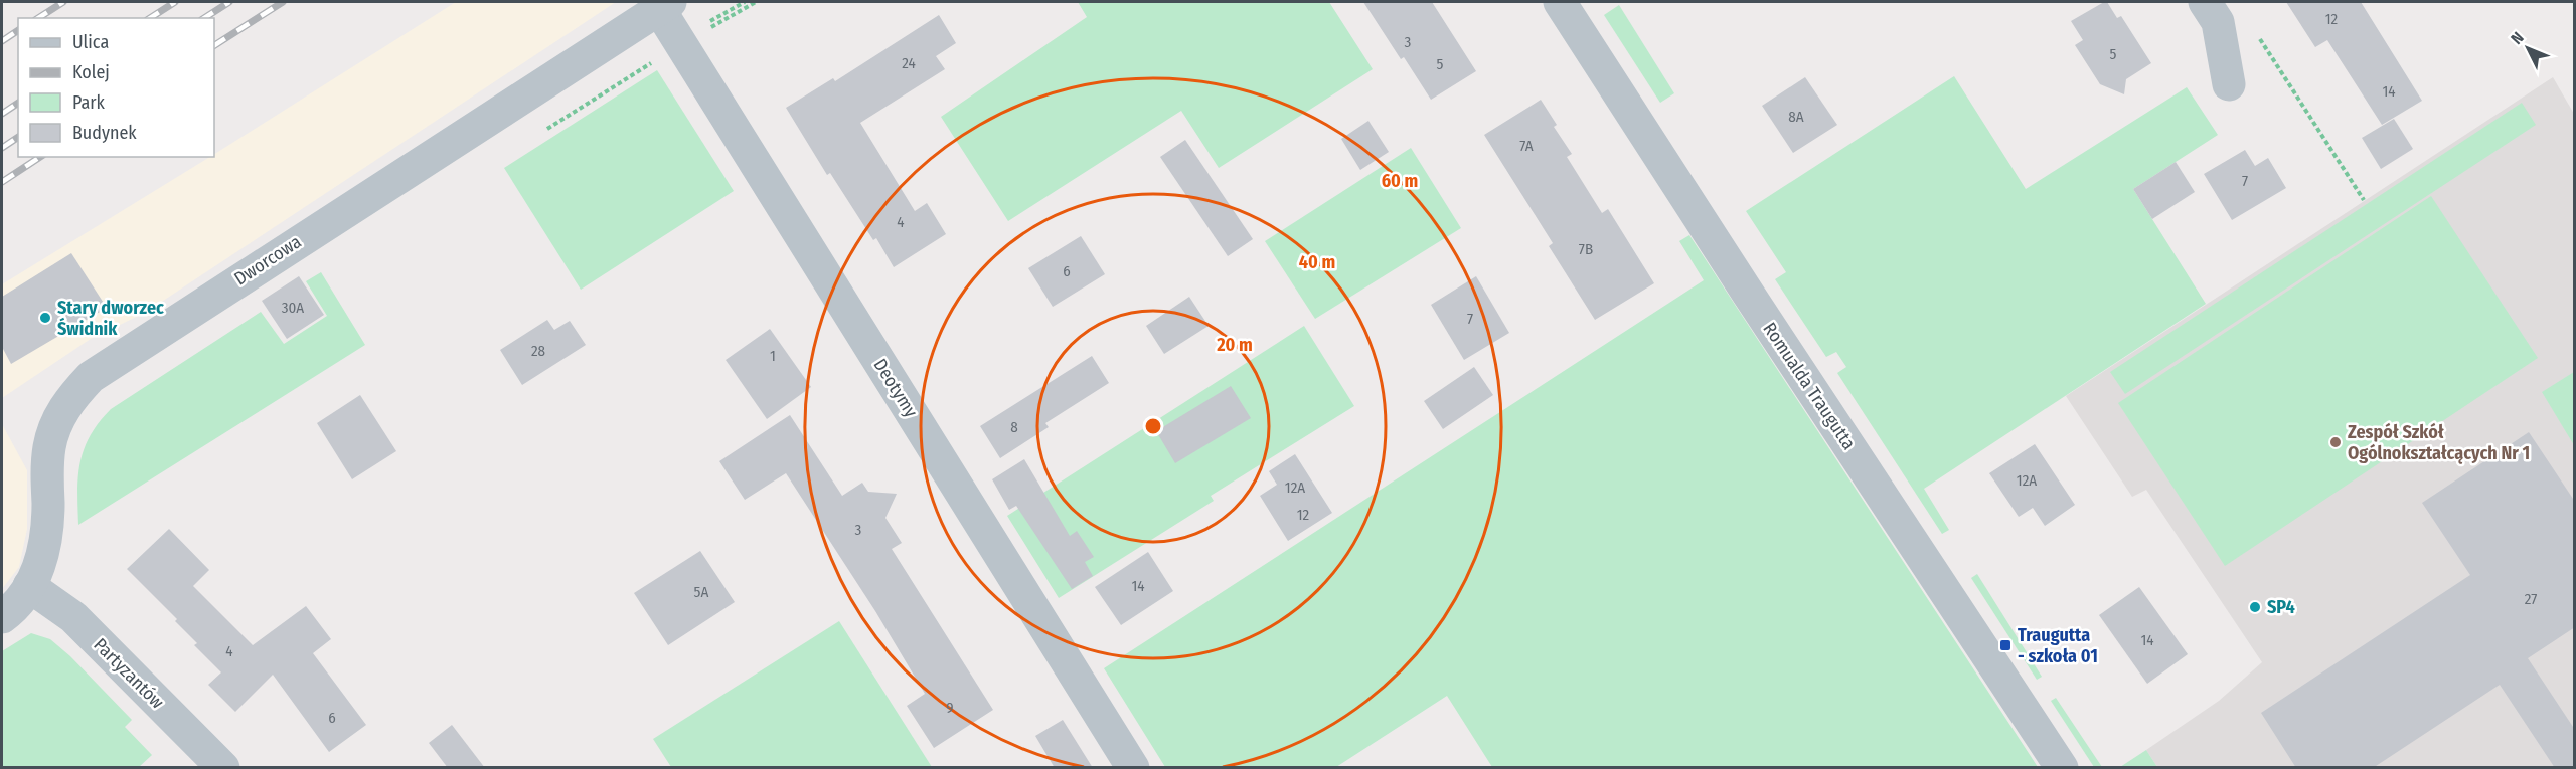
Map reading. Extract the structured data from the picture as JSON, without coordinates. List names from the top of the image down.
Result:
{
  "streets": {
    "street": [
      "Dworcowa",
      "Romualda Traugutta",
      "Deotymy",
      "Partyzantów"
    ]
  },
  "crossings": [
    ["Dworcowa", "Deotymy"],
    ["Dworcowa", "Partyzantów"]
  ],
  "places": {
    "other": ["Stary dworzec Świdnik", "Zespół Szkół Ogólnokształcących Nr 1", "SP4"],
    "transit": ["Traugutta - szkoła 01"]
  },
  "house_numbers": [
    "12",
    "3",
    "5",
    "24",
    "5",
    "14",
    "8A",
    "7A",
    "7",
    "4",
    "7B",
    "6",
    "30A",
    "7",
    "28",
    "1",
    "8",
    "12A",
    "12A",
    "12",
    "3",
    "14",
    "5A",
    "27",
    "14",
    "4",
    "9",
    "6"
  ],
  "legend": [
    "Ulica",
    "Kolej",
    "Park",
    "Budynek"
  ],
  "north": "top left",
  "rings": ["60 m", "40 m", "20 m"]
}
